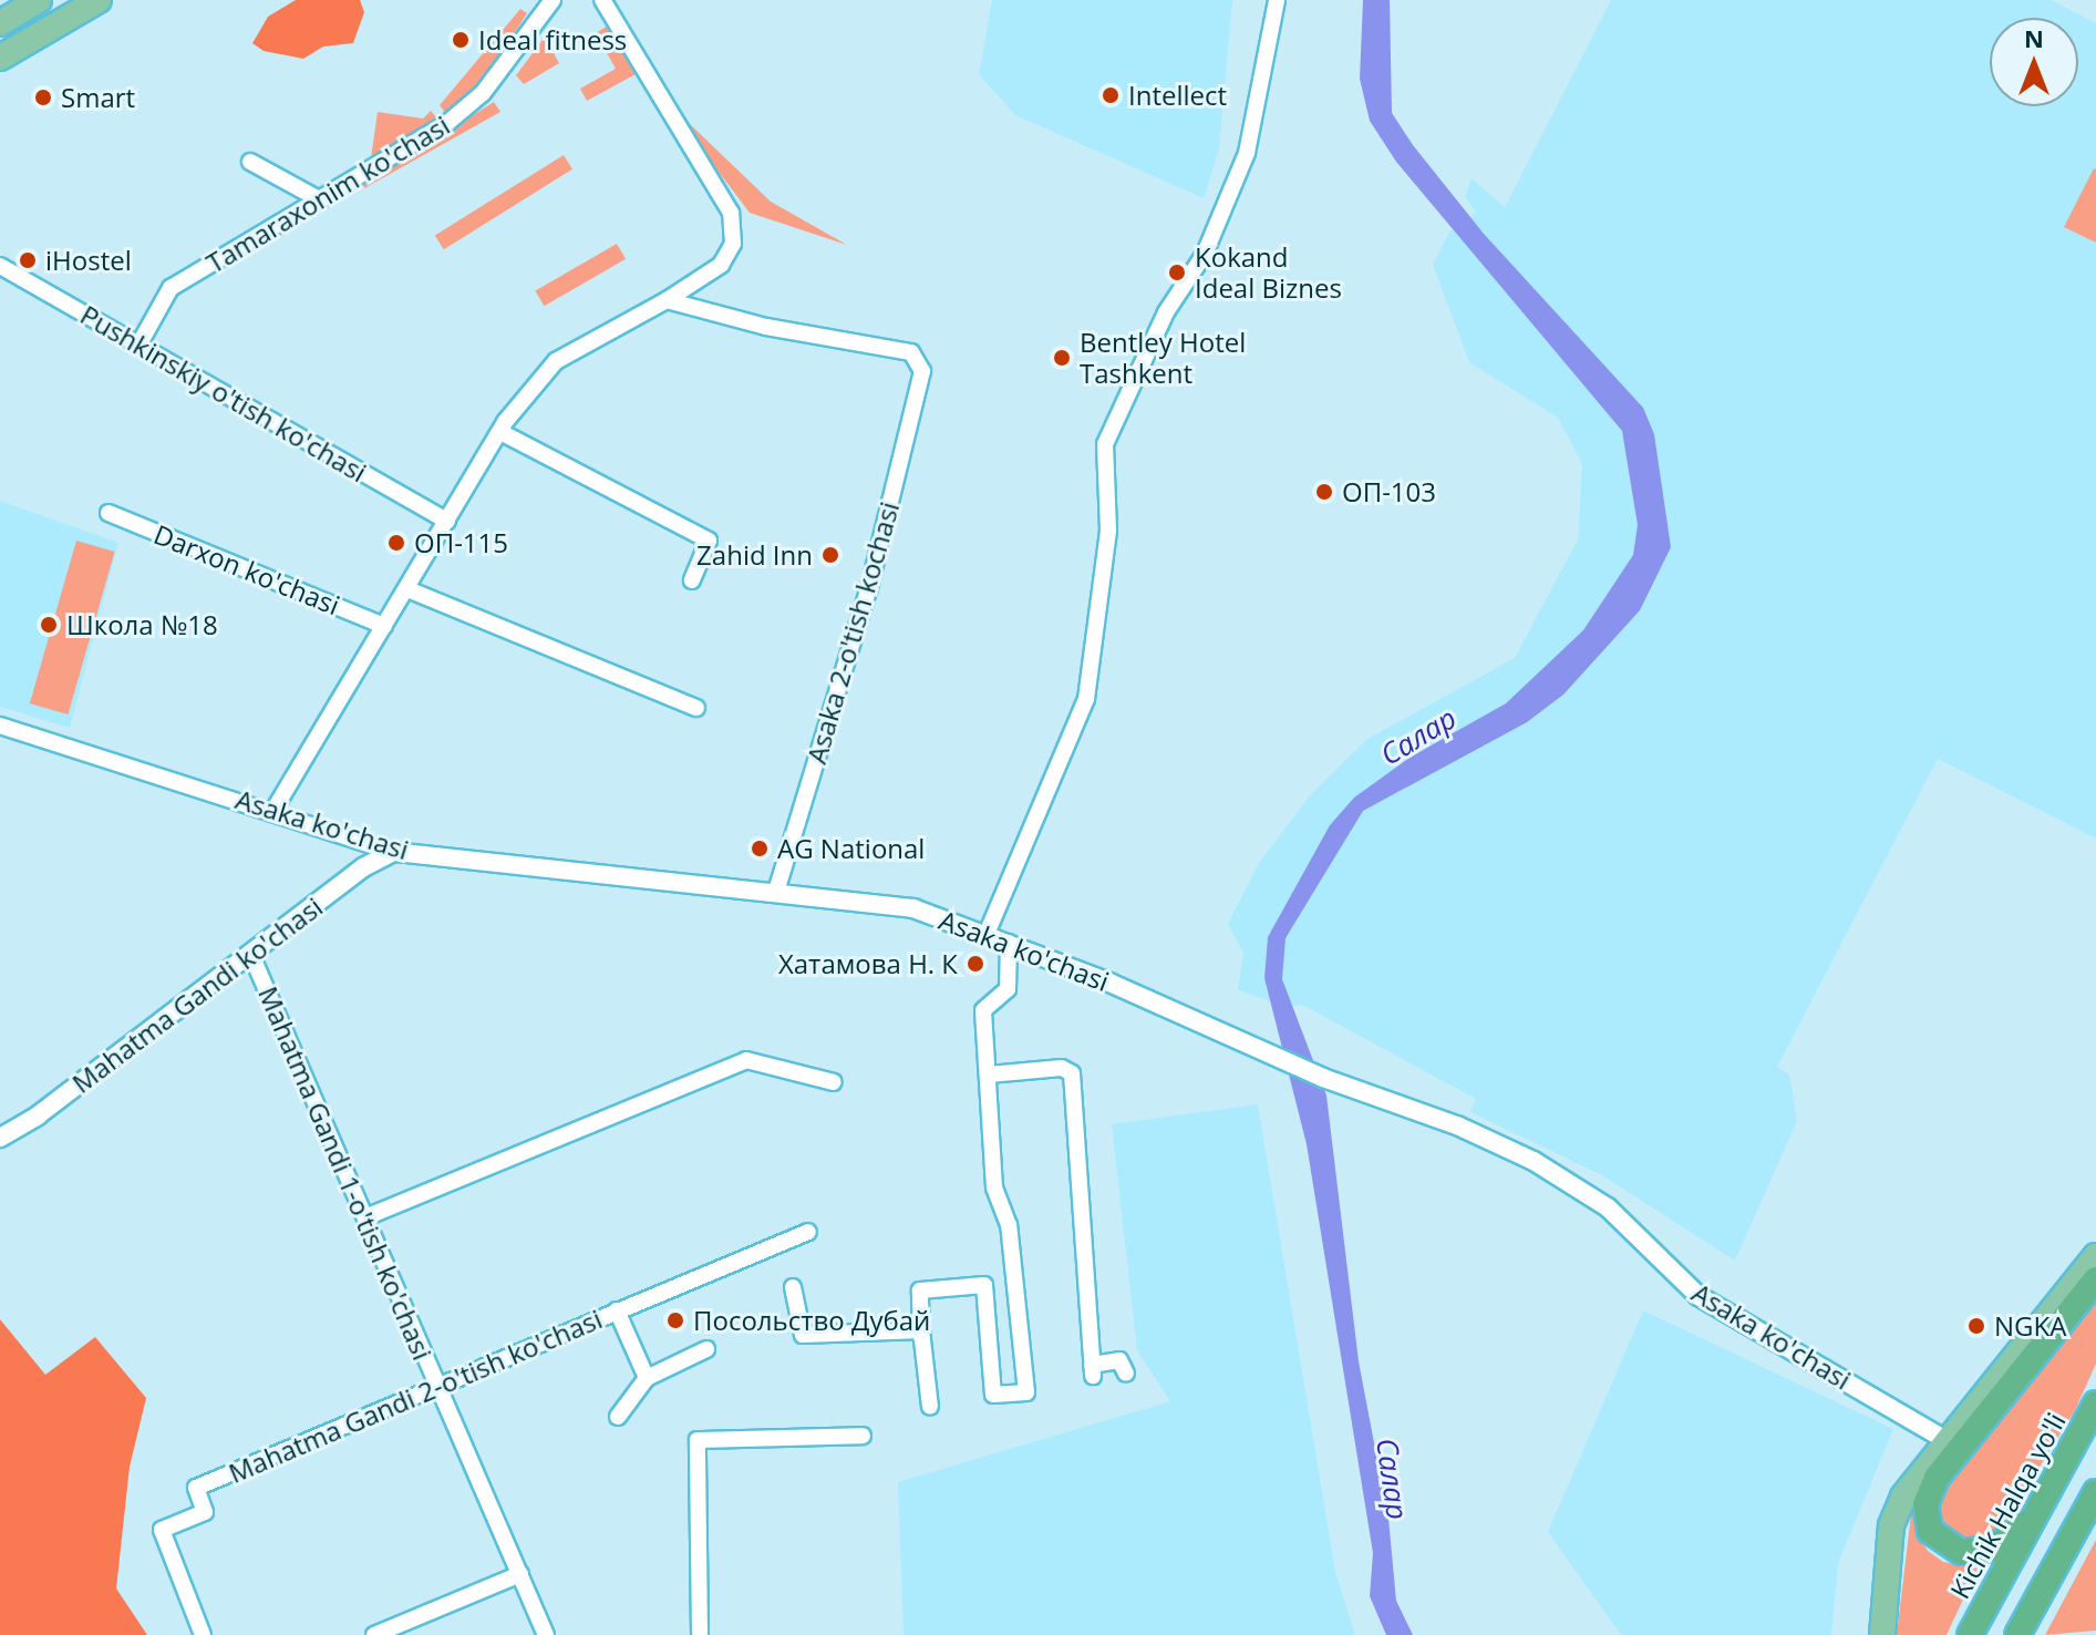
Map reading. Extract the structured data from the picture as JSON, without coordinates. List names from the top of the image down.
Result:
{
  "streets": {
    "highway": ["Kichik Halqa yo'li"],
    "street": [
      "Tamaraxonim ko'chasi",
      "Pushkinskiy o'tish ko'chasi",
      "Darxon ko'chasi",
      "Asaka 2-o'tish kochasi",
      "Asaka ko'chasi",
      "Mahatma Gandi ko'chasi",
      "Mahatma Gandi 1-o'tish ko'chasi",
      "Mahatma Gandi 2-o'tish ko'chasi"
    ]
  },
  "crossings": [
    ["Tamaraxonim ko'chasi", "Pushkinskiy o'tish ko'chasi"],
    ["Asaka 2-o'tish kochasi", "Asaka ko'chasi"],
    ["Asaka ko'chasi", "Mahatma Gandi ko'chasi"],
    ["Mahatma Gandi ko'chasi", "Mahatma Gandi 1-o'tish ko'chasi"],
    ["Mahatma Gandi 1-o'tish ko'chasi", "Mahatma Gandi 2-o'tish ko'chasi"]
  ],
  "water": ["Салар"],
  "places": [
    "Ideal fitness",
    "Intellect",
    "Smart",
    "iHostel",
    "Kokand Ideal Biznes",
    "Bentley Hotel Tashkent",
    "ОП-103",
    "ОП-115",
    "Zahid Inn",
    "Школа №18",
    "AG National",
    "Хатамова Н. К",
    "Посольство Дубай",
    "NGKA"
  ],
  "north": "top"
}
